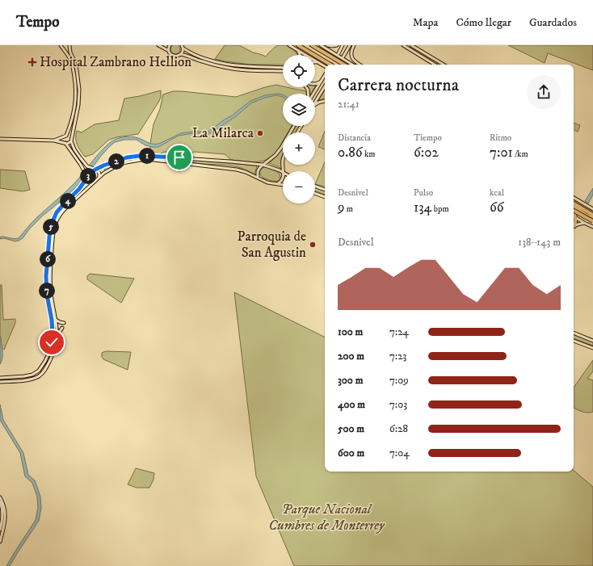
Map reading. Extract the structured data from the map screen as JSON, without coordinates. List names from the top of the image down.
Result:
{
  "parks": ["Parque Nacional Cumbres de Monterrey"],
  "places": {
    "health": ["Hospital Zambrano Hellion"],
    "other": ["La Milarca", "Parroquia de San Agustin"]
  },
  "page": {
    "header": "Tempo",
    "nav": ["Mapa", "Cómo llegar", "Guardados"],
    "map_buttons": ["+", "−"],
    "heading": ["Carrera nocturna", "21:41"],
    "stats": [
      ["Distancia", "0.86 km"],
      ["Tiempo", "6:02"],
      ["Ritmo", "7:01 /km"],
      ["Desnivel", "9 m"],
      ["Pulso", "134 bpm"],
      ["kcal", "66"]
    ],
    "pins": [
      "1",
      "2",
      "3",
      "4",
      "5",
      "6",
      "7"
    ],
    "chart": ["Desnivel", "138–143 m"],
    "list": [
      {
        "name": "100 m",
        "note": "7:24"
      },
      {
        "name": "200 m",
        "note": "7:23"
      },
      {
        "name": "300 m",
        "note": "7:09"
      },
      {
        "name": "400 m",
        "note": "7:03"
      },
      {
        "name": "500 m",
        "note": "6:28"
      },
      {
        "name": "600 m",
        "note": "7:04"
      }
    ]
  }
}
